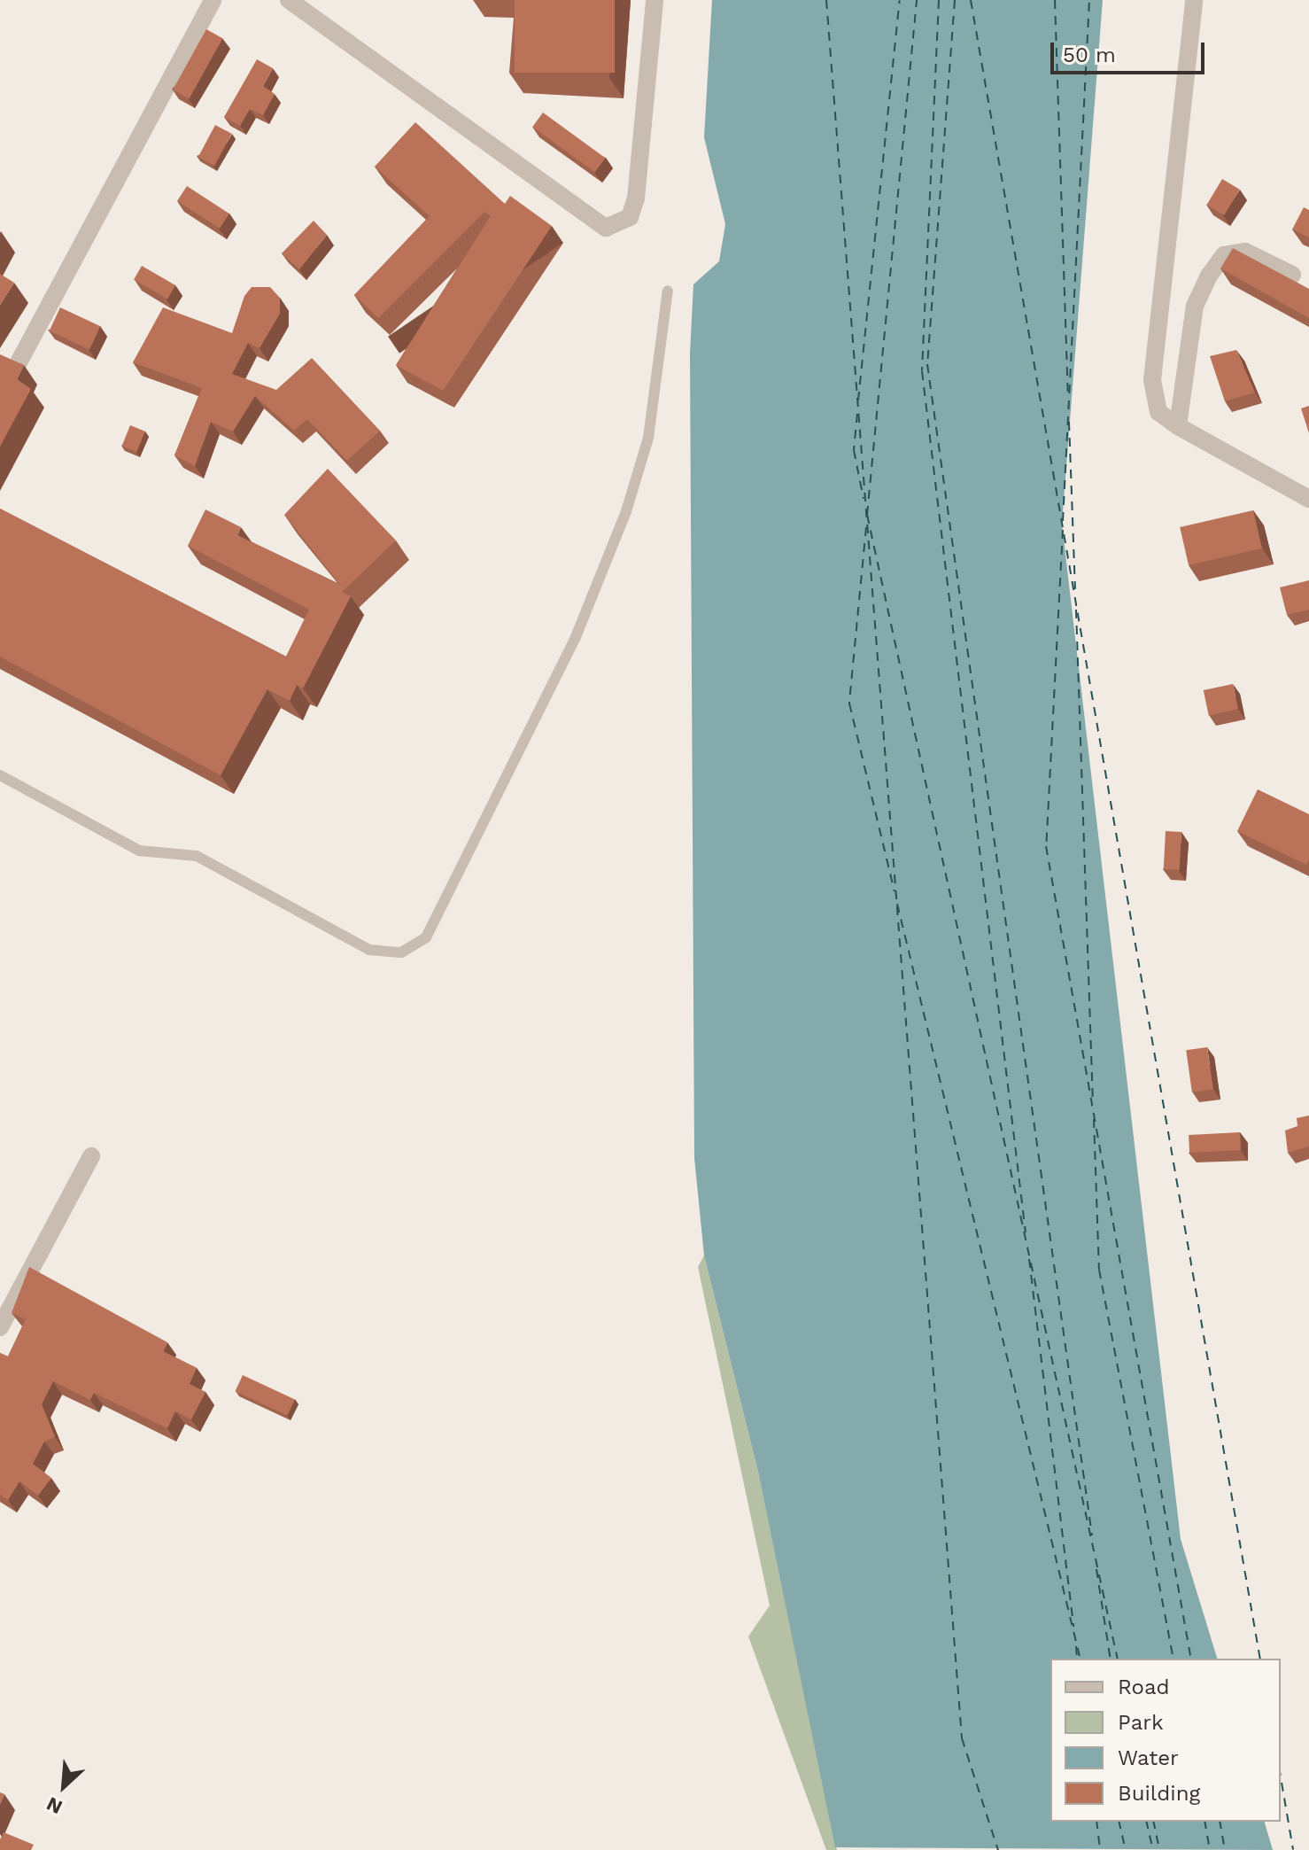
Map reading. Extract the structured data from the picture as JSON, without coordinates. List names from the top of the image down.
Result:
{
  "legend": [
    "Road",
    "Park",
    "Water",
    "Building"
  ],
  "scale_bar": "50 m",
  "north": "bottom left"
}
